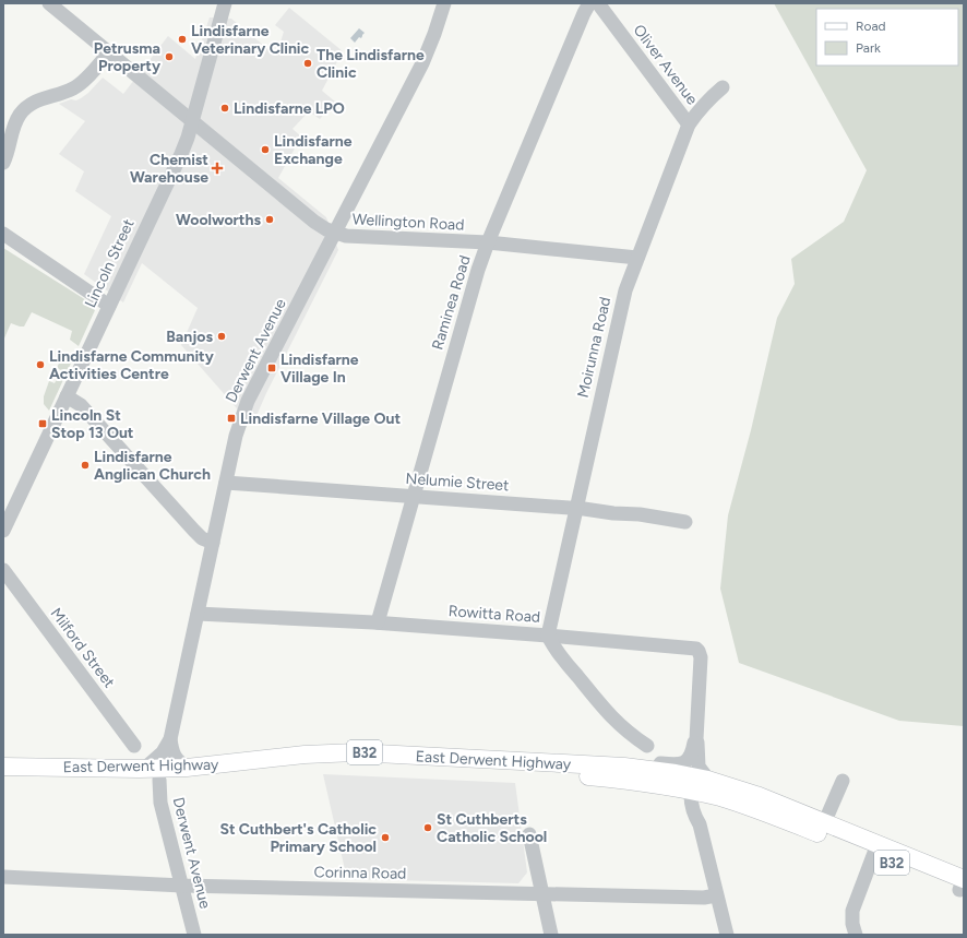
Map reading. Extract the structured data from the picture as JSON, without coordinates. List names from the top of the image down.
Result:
{
  "streets": {
    "main road": ["B32", "East Derwent Highway"],
    "street": [
      "Oliver Avenue",
      "Wellington Road",
      "Lincoln Street",
      "Raminea Road",
      "Moirunna Road",
      "Derwent Avenue",
      "Nelumie Street",
      "Rowitta Road",
      "Milford Street",
      "Corinna Road"
    ]
  },
  "crossings": [
    ["Oliver Avenue", "Moirunna Road"],
    ["Wellington Road", "Lincoln Street"],
    ["Wellington Road", "Raminea Road"],
    ["Wellington Road", "Moirunna Road"],
    ["Wellington Road", "Derwent Avenue"],
    ["Raminea Road", "Nelumie Street"],
    ["Raminea Road", "Rowitta Road"],
    ["Moirunna Road", "Nelumie Street"],
    ["Moirunna Road", "Rowitta Road"],
    ["Derwent Avenue", "Nelumie Street"],
    ["Derwent Avenue", "Rowitta Road"],
    ["Derwent Avenue", "East Derwent Highway"],
    ["Derwent Avenue", "Corinna Road"],
    ["Rowitta Road", "East Derwent Highway"]
  ],
  "places": {
    "other": [
      "Lindisfarne Veterinary Clinic",
      "Petrusma Property",
      "The Lindisfarne Clinic",
      "Lindisfarne LPO",
      "Lindisfarne Exchange",
      "Woolworths",
      "Banjos",
      "Lindisfarne Community Activities Centre",
      "Lindisfarne Anglican Church",
      "St Cuthberts Catholic School",
      "St Cuthbert's Catholic Primary School"
    ],
    "health": ["Chemist Warehouse"],
    "transit": ["Lindisfarne Village In", "Lindisfarne Village Out", "Lincoln St Stop 13 Out"]
  },
  "legend": ["Road", "Park"]
}
